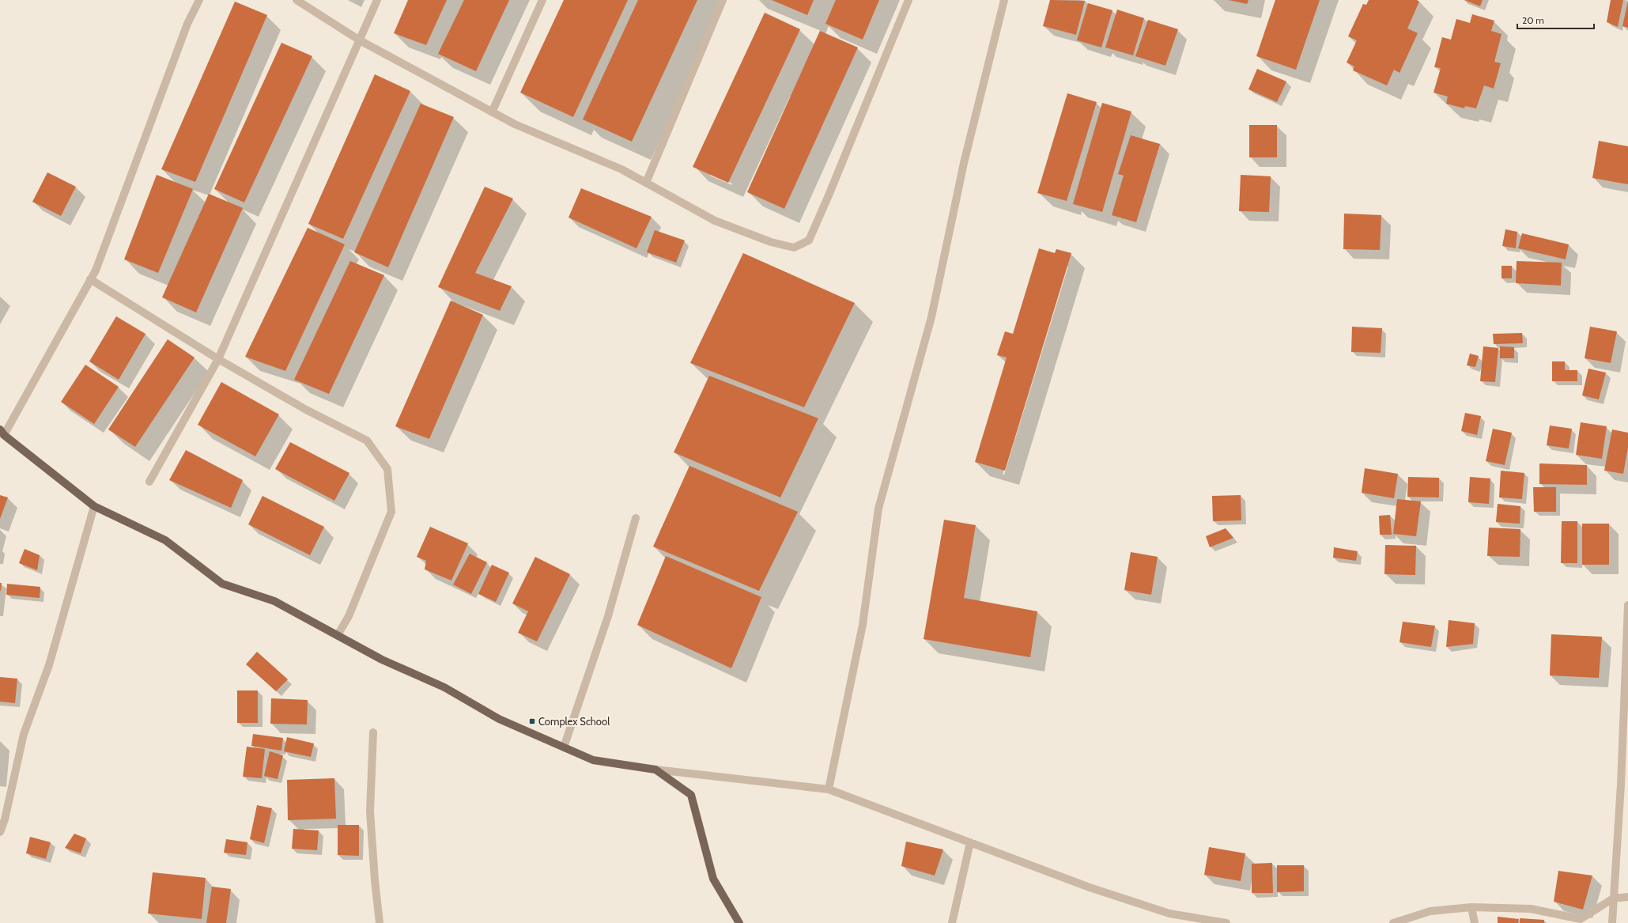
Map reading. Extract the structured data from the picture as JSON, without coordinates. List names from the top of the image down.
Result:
{
  "places": {
    "transit": ["Complex School"]
  },
  "scale_bar": "20 m"
}
